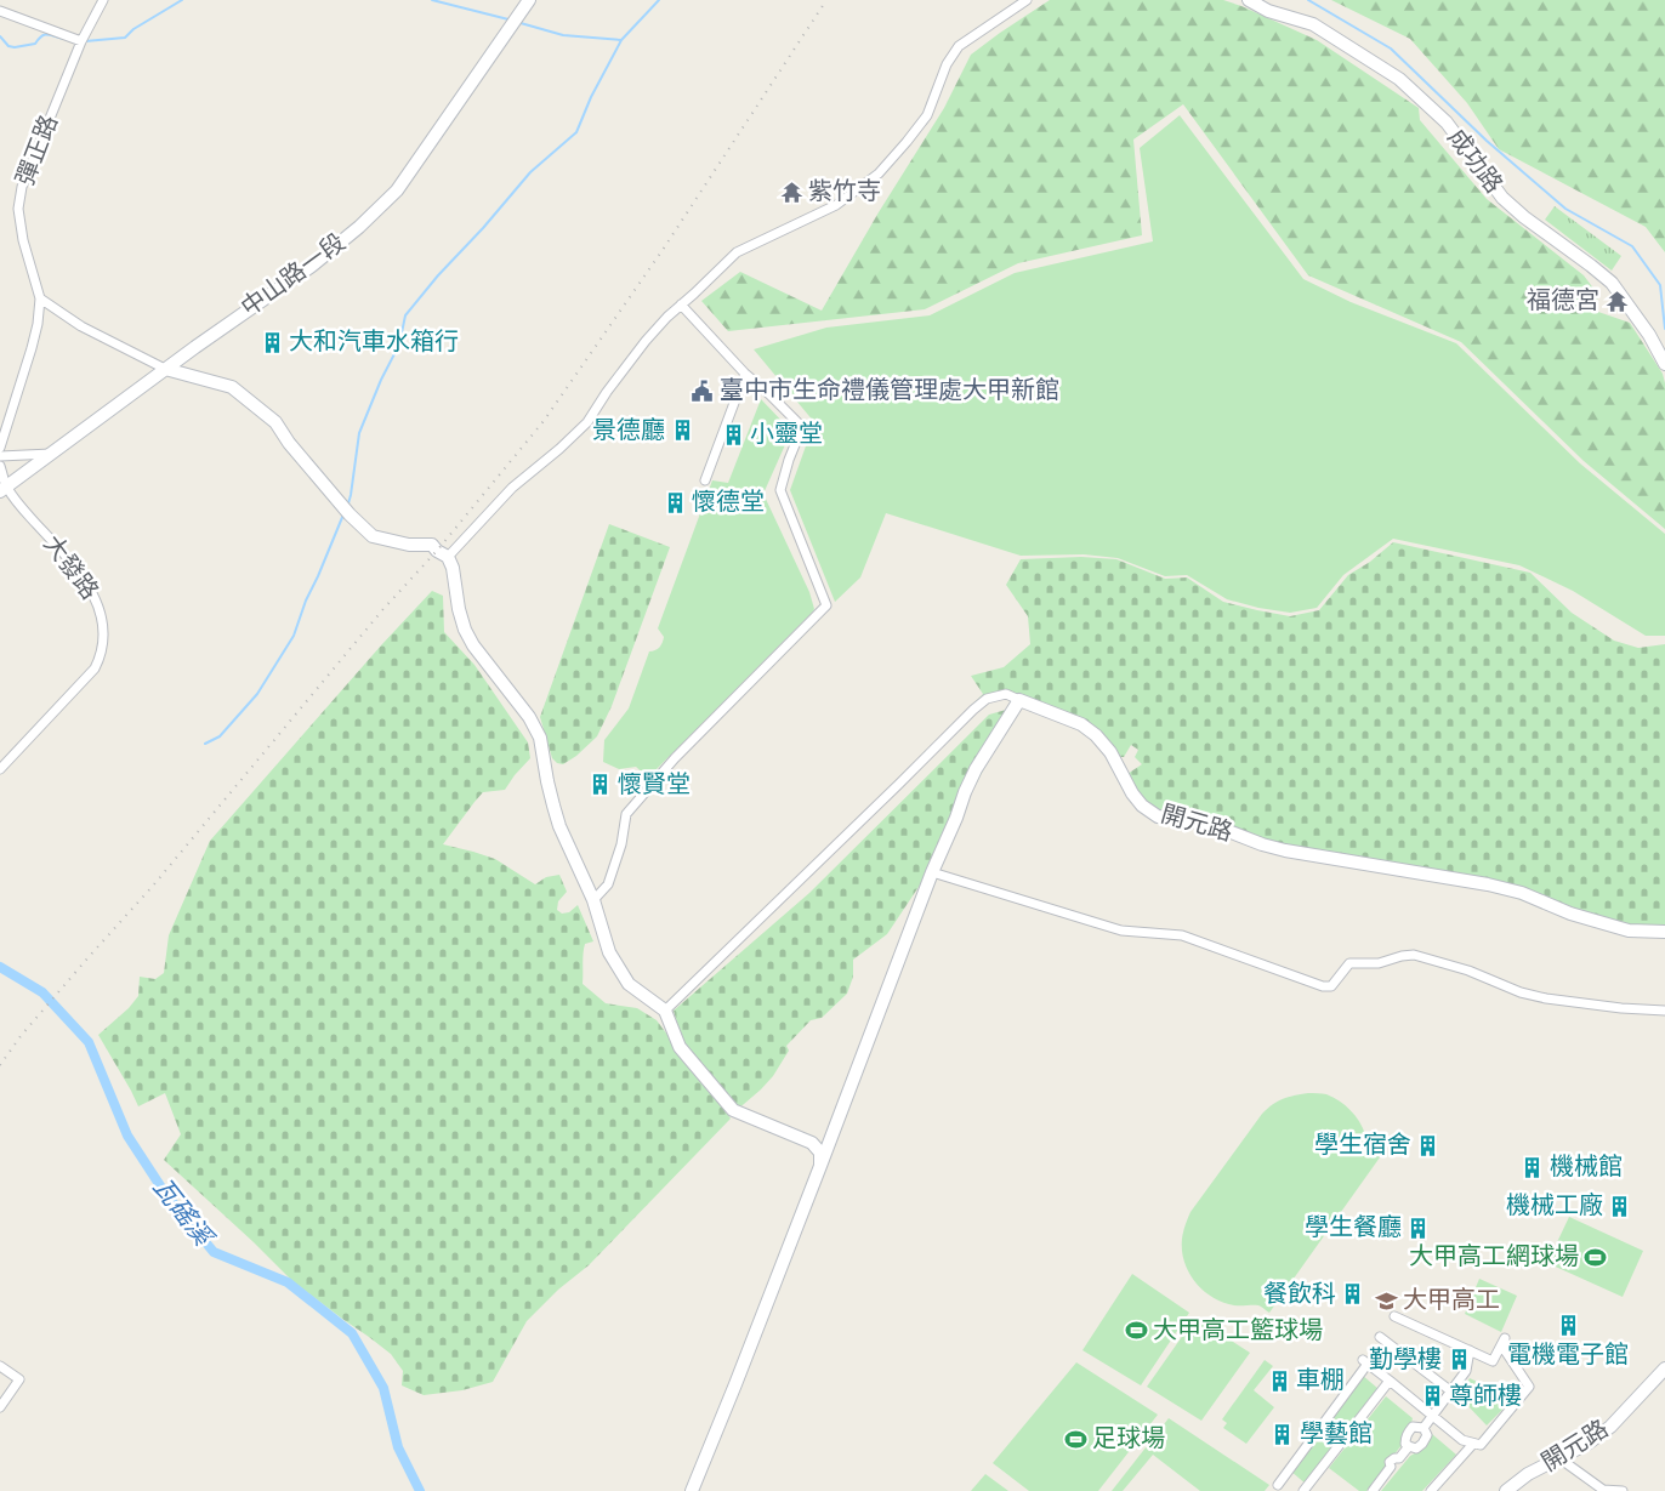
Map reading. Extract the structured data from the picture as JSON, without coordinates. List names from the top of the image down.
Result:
{
  "streets": {
    "street": [
      "彈正路",
      "成功路",
      "中山路一段",
      "大發路",
      "開元路"
    ]
  },
  "crossings": [
    ["中山路一段", "大發路"]
  ],
  "water": ["瓦磘溪"],
  "places": {
    "temple": ["紫竹寺", "福德宮"],
    "building": [
      "大和汽車水箱行",
      "景德廳",
      "小靈堂",
      "懷德堂",
      "懷賢堂",
      "學生宿舍",
      "機械館",
      "機械工廠",
      "學生餐廳",
      "餐飲科",
      "電機電子館",
      "勤學樓",
      "車棚",
      "尊師樓",
      "學藝館"
    ],
    "public building": ["臺中市生命禮儀管理處大甲新館"],
    "sports": ["大甲高工網球場", "大甲高工籃球場", "足球場"],
    "school or university": ["大甲高工"]
  }
}
